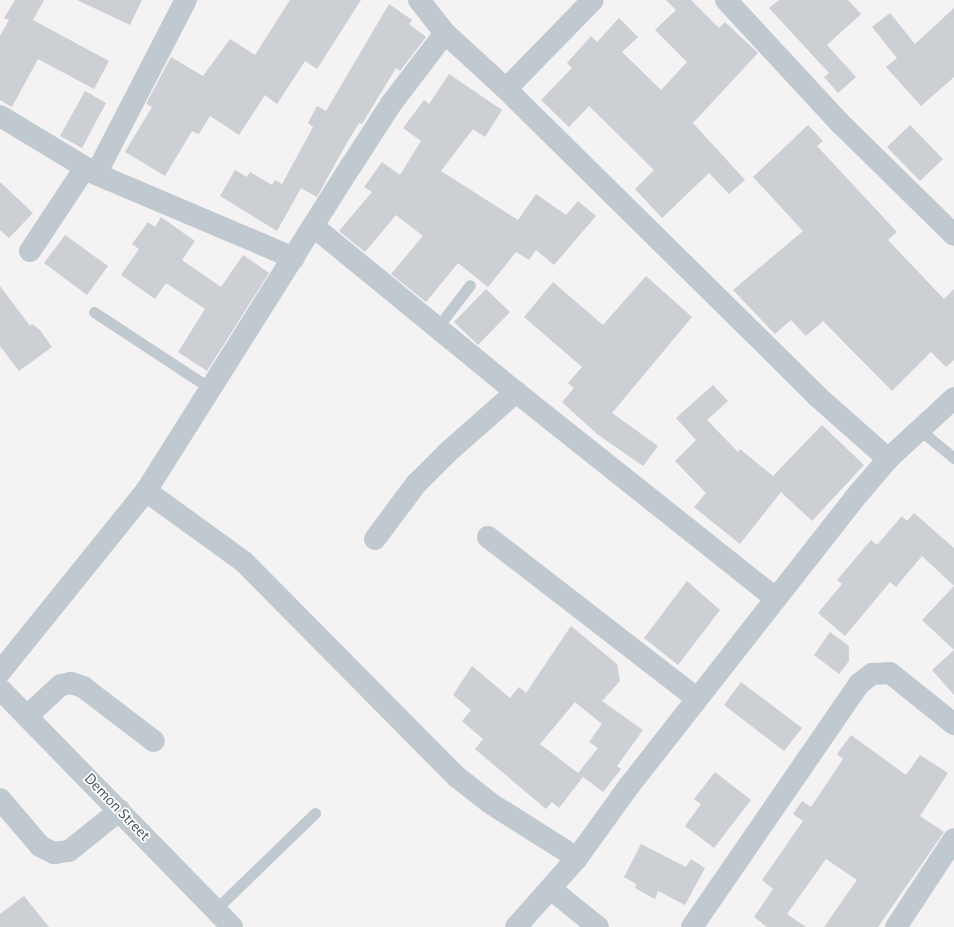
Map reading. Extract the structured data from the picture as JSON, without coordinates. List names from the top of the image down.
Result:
{
  "streets": {
    "street": ["Demon Street"]
  }
}
